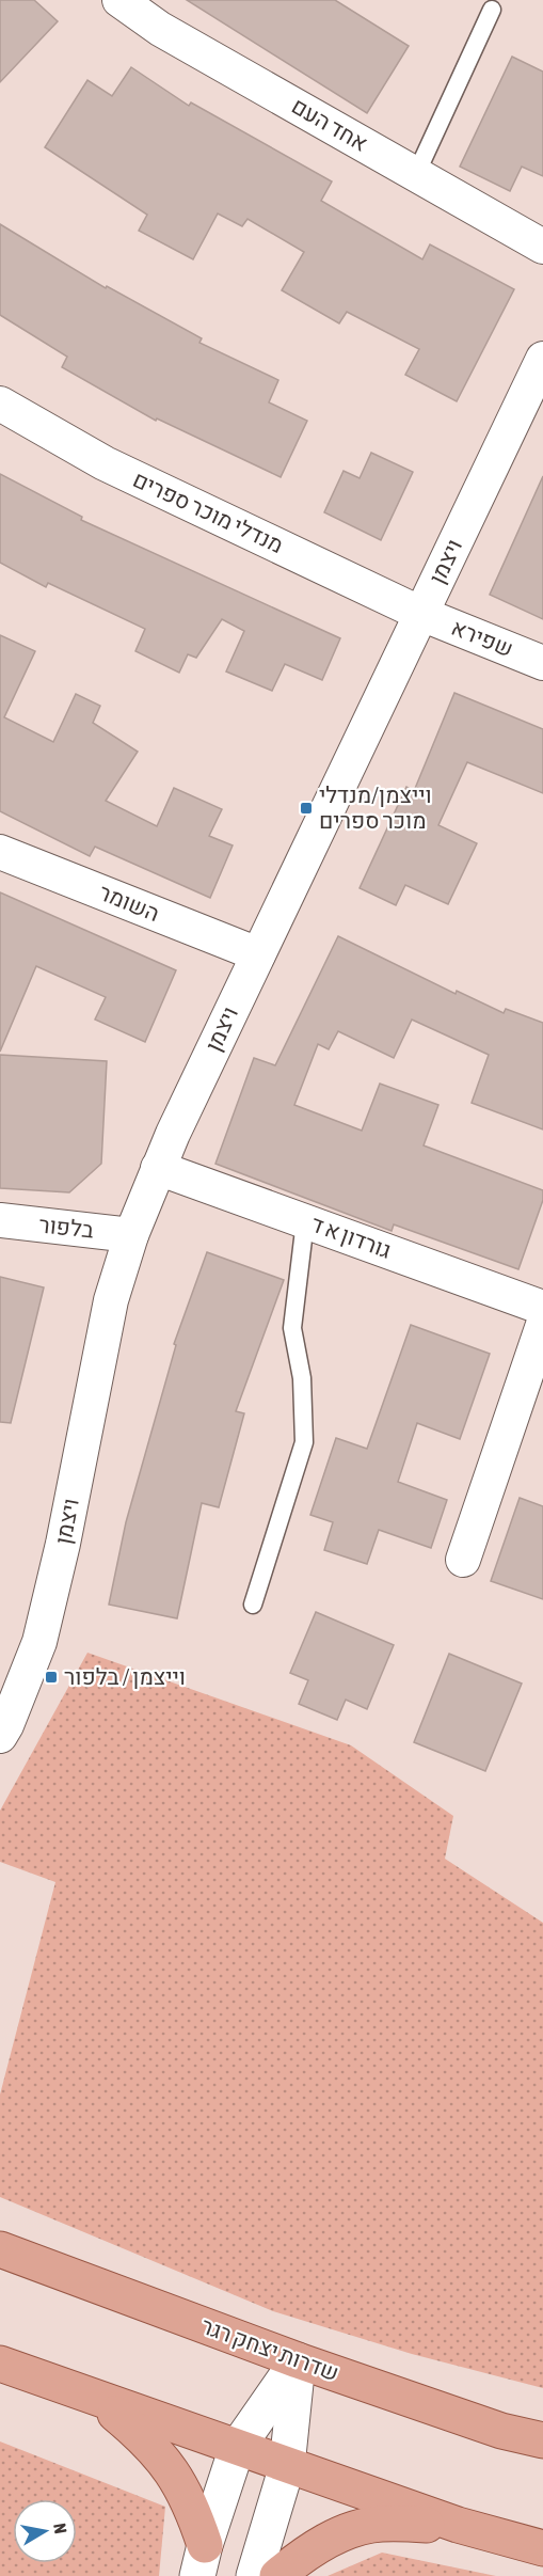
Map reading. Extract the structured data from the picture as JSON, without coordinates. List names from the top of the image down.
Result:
{
  "streets": {
    "main road": ["שדרות יצחק רגר"],
    "street": [
      "אחד העם",
      "מנדלי מוכר ספרים",
      "ויצמן",
      "שפירא",
      "השומר",
      "בלפור",
      "גורדון א ד"
    ]
  },
  "crossings": [
    ["מנדלי מוכר ספרים", "ויצמן"],
    ["מנדלי מוכר ספרים", "שפירא"],
    ["ויצמן", "שפירא"],
    ["ויצמן", "השומר"],
    ["ויצמן", "בלפור"],
    ["ויצמן", "גורדון א ד"]
  ],
  "places": {
    "transit": ["וייצמן/מנדלי מוכר ספרים", "וייצמן / בלפור"]
  },
  "north": "right"
}
